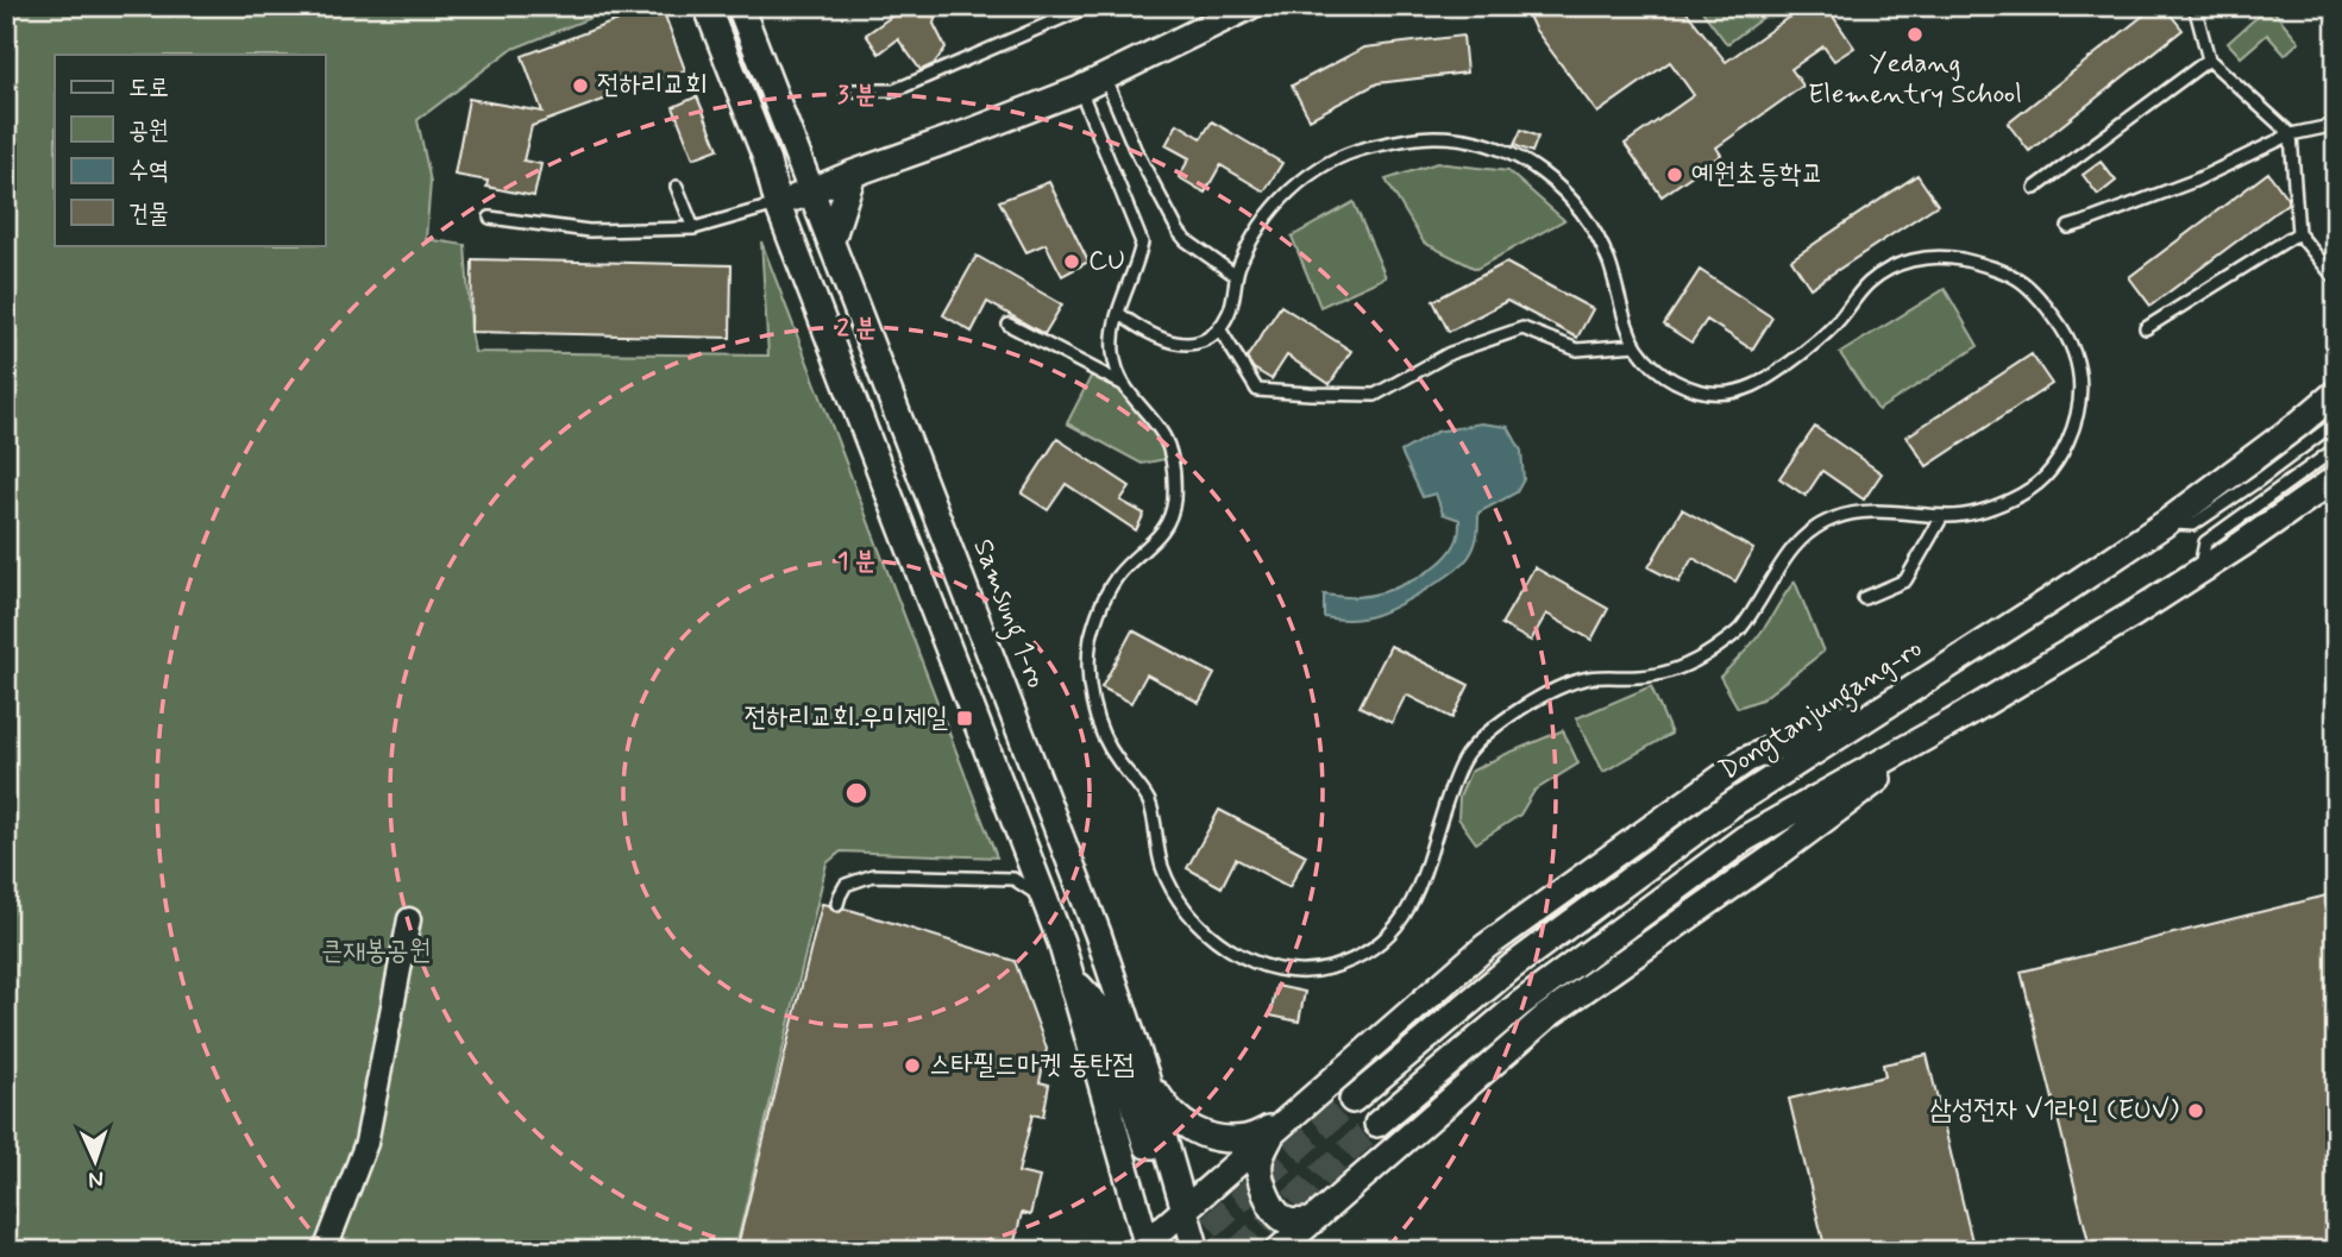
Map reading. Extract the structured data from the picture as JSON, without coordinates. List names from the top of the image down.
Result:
{
  "streets": {
    "street": ["Samsung 1-ro", "Dongtanjungang-ro"]
  },
  "parks": ["큰재봉공원"],
  "places": {
    "other": [
      "Yedang Elementry School",
      "전하리교회",
      "예원초등학교",
      "CU",
      "스타필드마켓 동탄점",
      "삼성전자 V1라인 (EUV)"
    ],
    "transit": ["전하리교회.우미제일"]
  },
  "legend": [
    "도로",
    "공원",
    "수역",
    "건물"
  ],
  "north": "bottom",
  "rings": ["3 분", "2 분", "1 분"]
}
